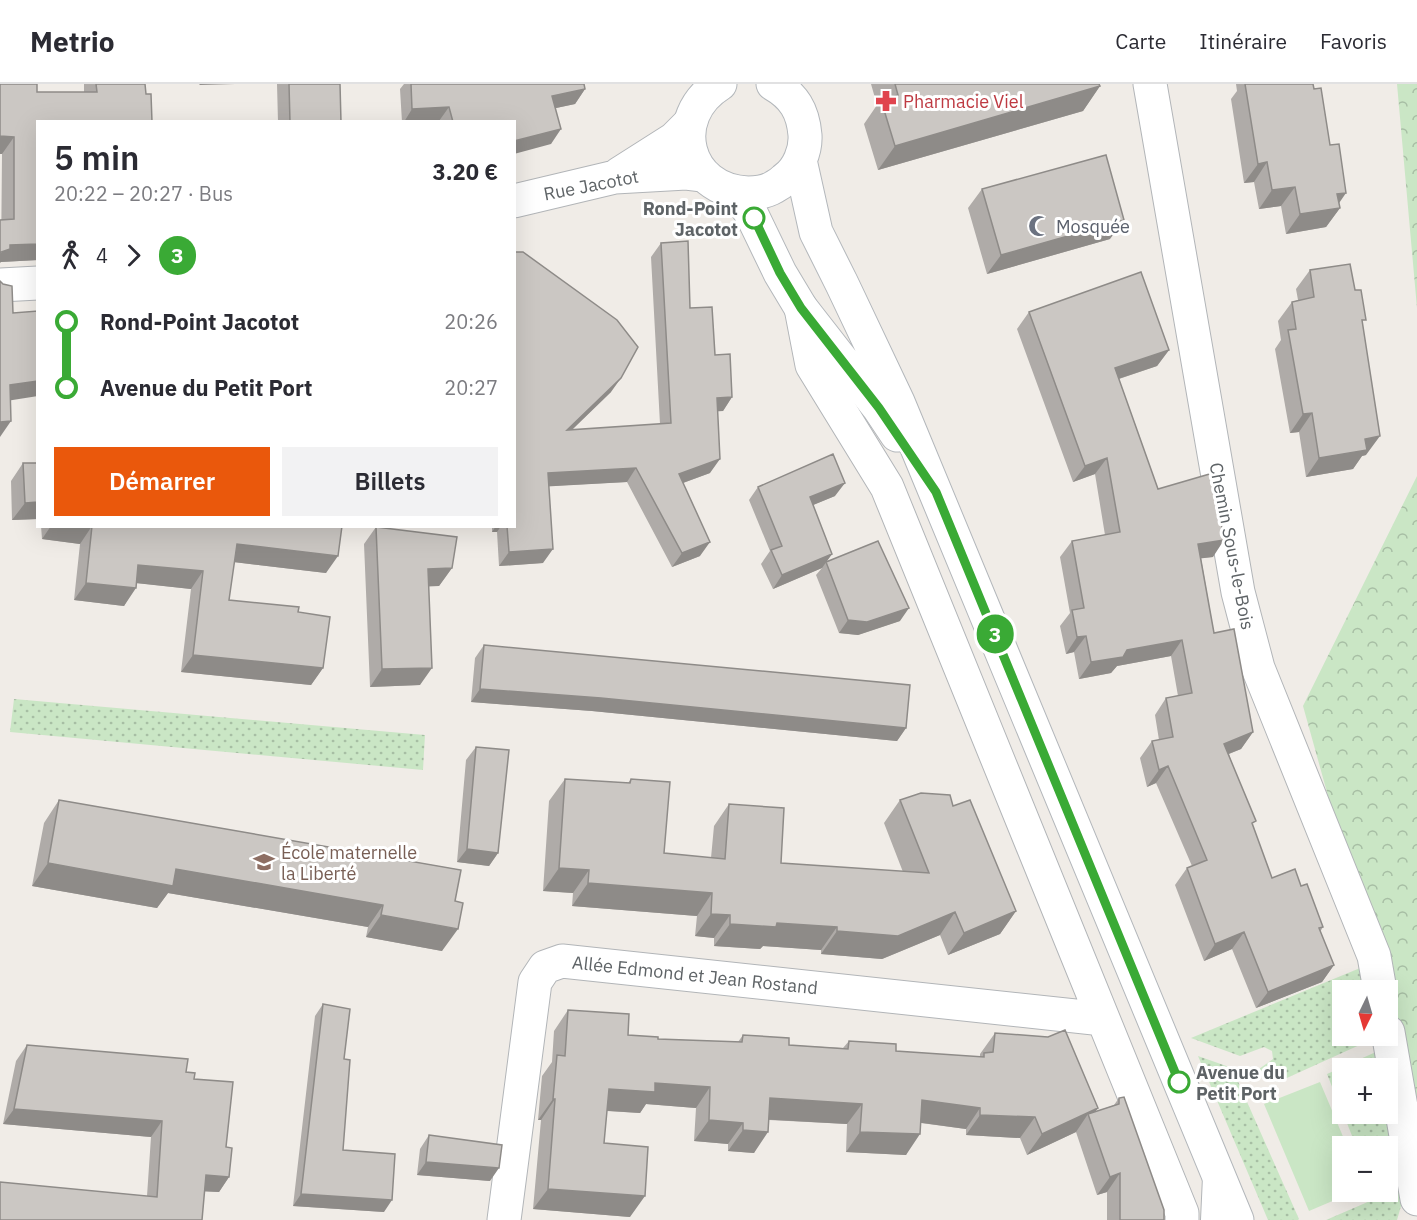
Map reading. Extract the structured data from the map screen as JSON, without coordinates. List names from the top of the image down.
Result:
{
  "streets": {
    "street": ["Rue Jacotot", "Chemin Sous-le-Bois", "Allée Edmond et Jean Rostand"]
  },
  "places": {
    "pharmacy": ["Pharmacie Viel"],
    "other": ["Rond-Point Jacotot", "Avenue du Petit Port"],
    "mosque": ["Mosquée"],
    "school or university": ["École maternelle la Liberté"]
  },
  "lines": ["bus line 3"],
  "north": "bottom",
  "page": {
    "header": "Metrio",
    "nav": ["Carte", "Itinéraire", "Favoris"],
    "on_map": "3",
    "heading": ["5 min", "20:22 – 20:27 · Bus", "3.20 €"],
    "legs": ["4", "3"],
    "list": [
      {
        "name": "Rond-Point Jacotot",
        "value": "20:26"
      },
      {
        "name": "Avenue du Petit Port",
        "value": "20:27"
      }
    ],
    "buttons": ["Démarrer", "Billets"],
    "map_buttons": ["+", "−"]
  }
}
